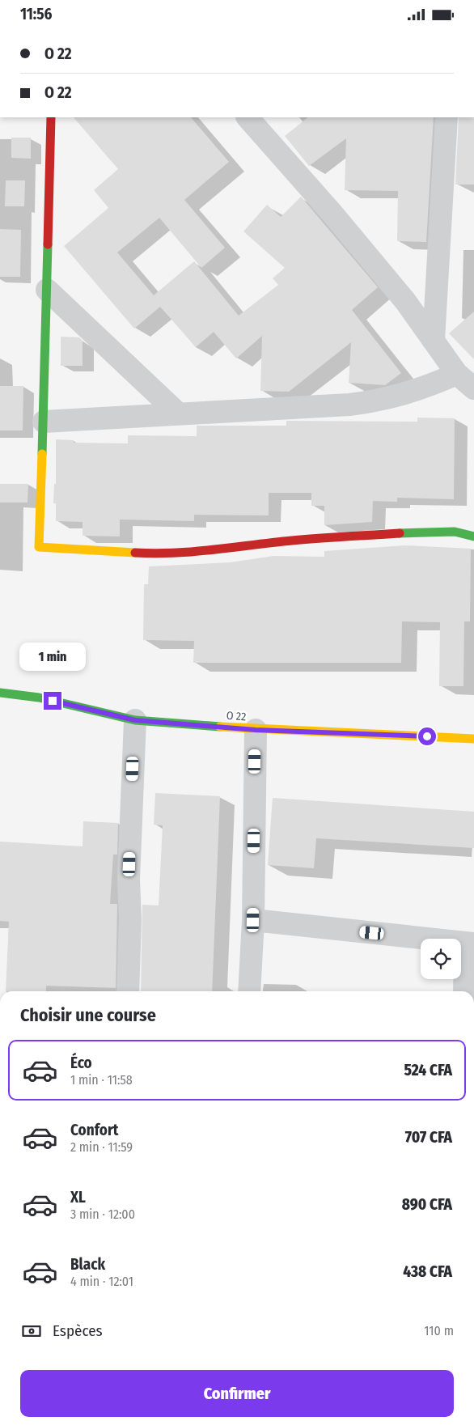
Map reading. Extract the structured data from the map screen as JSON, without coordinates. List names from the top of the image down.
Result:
{
  "streets": {
    "street": ["O 22"]
  },
  "page": {
    "status": "11:56",
    "banner": ["O 22", "O 22"],
    "bubble": "1 min",
    "heading": "Choisir une course",
    "list": [
      {
        "name": "Éco",
        "note": "1 min · 11:58",
        "value": "524 CFA"
      },
      {
        "name": "Confort",
        "note": "2 min · 11:59",
        "value": "707 CFA"
      },
      {
        "name": "XL",
        "note": "3 min · 12:00",
        "value": "890 CFA"
      },
      {
        "name": "Black",
        "note": "4 min · 12:01",
        "value": "438 CFA"
      }
    ],
    "pay": ["Espèces", "110 m"],
    "buttons": "Confirmer"
  }
}
